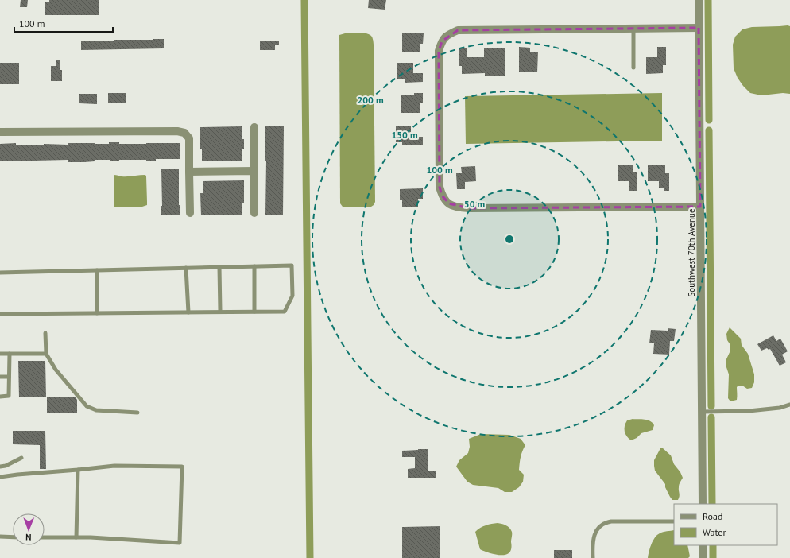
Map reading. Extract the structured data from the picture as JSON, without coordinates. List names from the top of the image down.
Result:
{
  "streets": {
    "street": ["Southwest 70th Avenue"]
  },
  "legend": ["Road", "Water"],
  "scale_bar": "100 m",
  "north": "bottom",
  "rings": [
    "200 m",
    "150 m",
    "100 m",
    "50 m"
  ]
}
